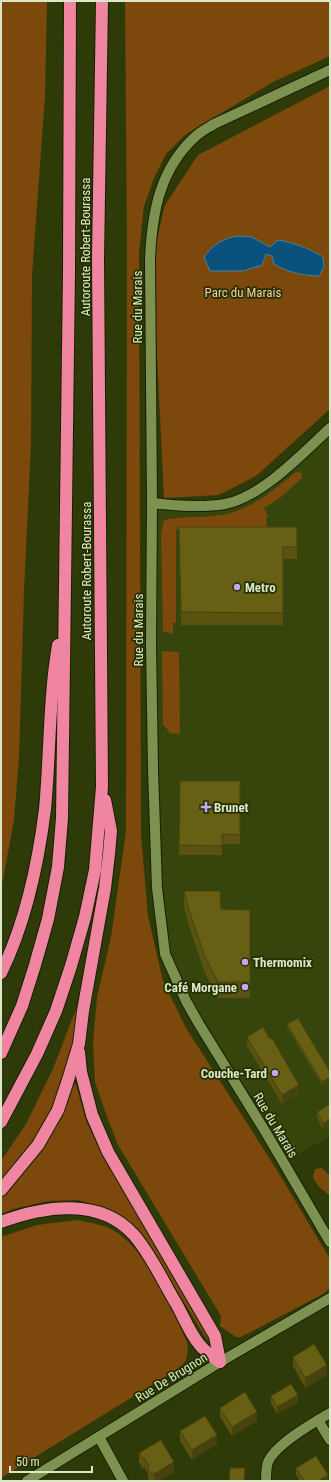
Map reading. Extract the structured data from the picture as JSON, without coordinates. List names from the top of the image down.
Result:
{
  "streets": {
    "highway": ["Autoroute Robert-Bourassa"],
    "street": ["Rue du Marais", "Rue De Brugnon"]
  },
  "parks": ["Parc du Marais"],
  "places": {
    "other": [
      "Metro",
      "Thermomix",
      "Café Morgane",
      "Couche-Tard"
    ],
    "health": ["Brunet"]
  },
  "scale_bar": "50 m"
}
